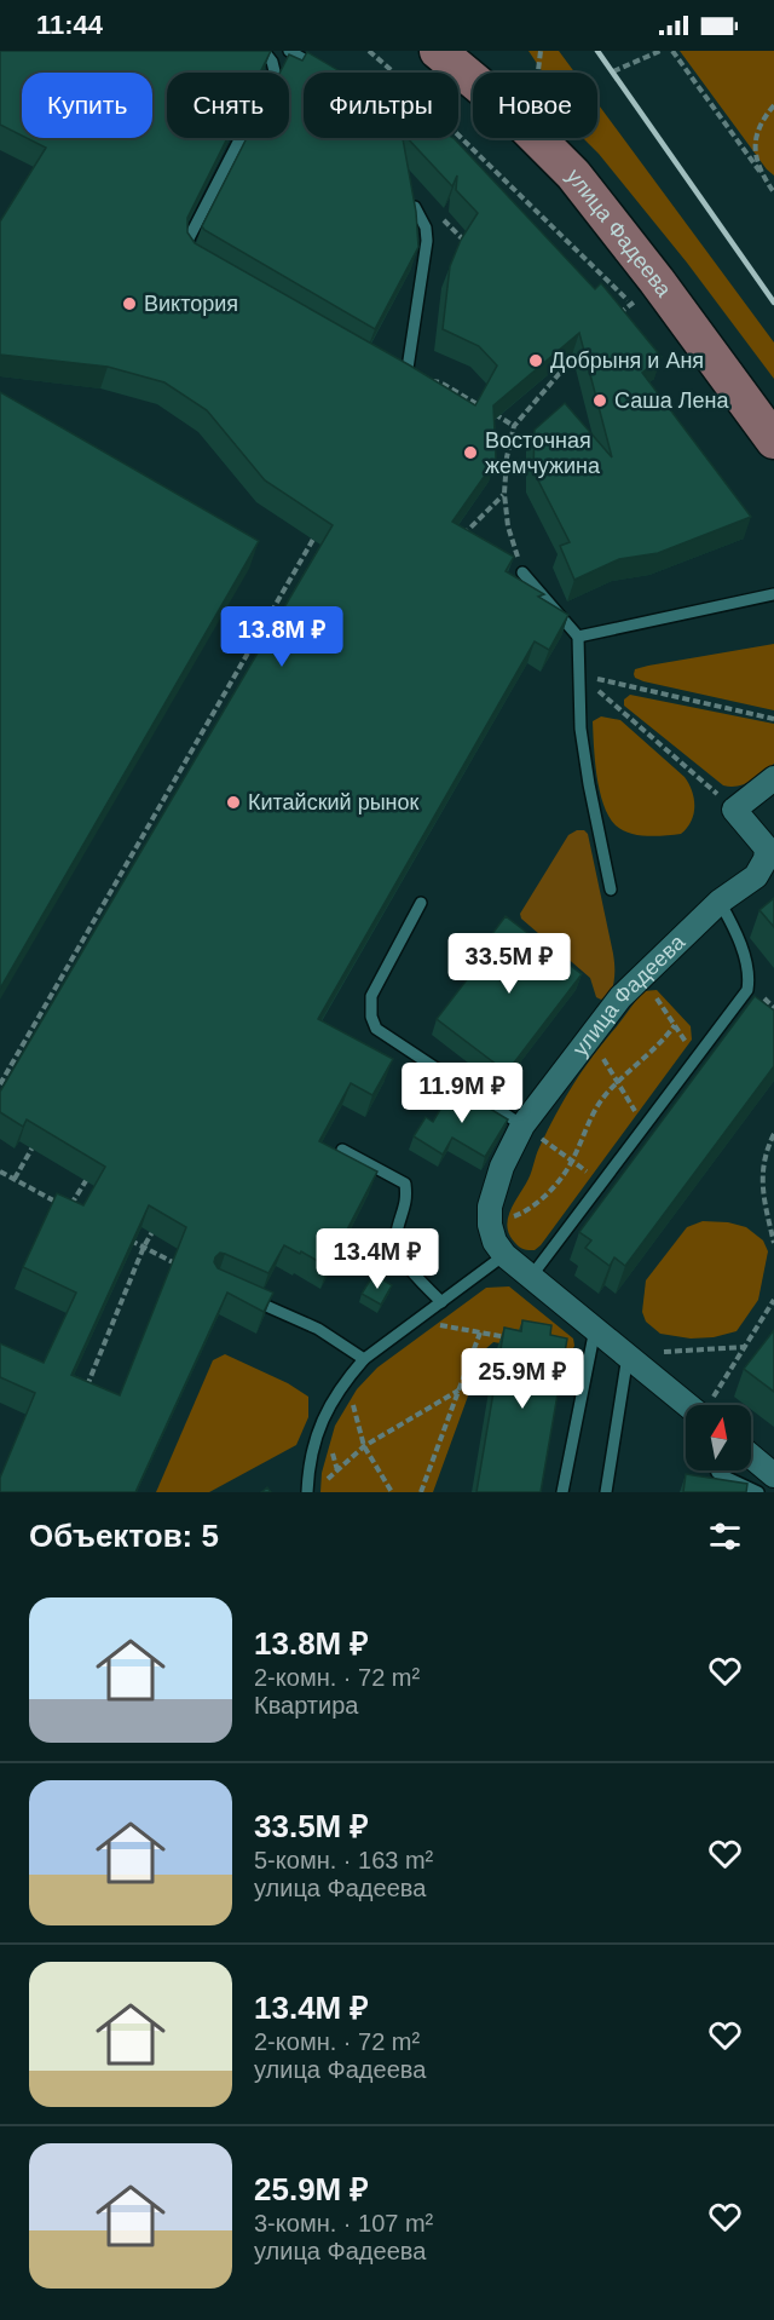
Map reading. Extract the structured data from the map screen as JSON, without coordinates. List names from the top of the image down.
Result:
{
  "streets": {
    "main road": ["улица Фадеева"]
  },
  "places": [
    "Виктория",
    "Добрыня и Аня",
    "Саша Лена",
    "Восточная жемчужина",
    "Китайский рынок"
  ],
  "north": "top",
  "page": {
    "status": "11:44",
    "chip": [
      "Купить",
      "Снять",
      "Фильтры",
      "Новое"
    ],
    "price": [
      "13.8M ₽",
      "33.5M ₽",
      "11.9M ₽",
      "13.4M ₽",
      "25.9M ₽"
    ],
    "heading": "Объектов: 5",
    "list": [
      {
        "name": "13.8M ₽",
        "note": "2-комн. · 72 m² · Квартира"
      },
      {
        "name": "33.5M ₽",
        "note": "5-комн. · 163 m² · улица Фадеева"
      },
      {
        "name": "13.4M ₽",
        "note": "2-комн. · 72 m² · улица Фадеева"
      },
      {
        "name": "25.9M ₽",
        "note": "3-комн. · 107 m² · улица Фадеева"
      }
    ]
  }
}
